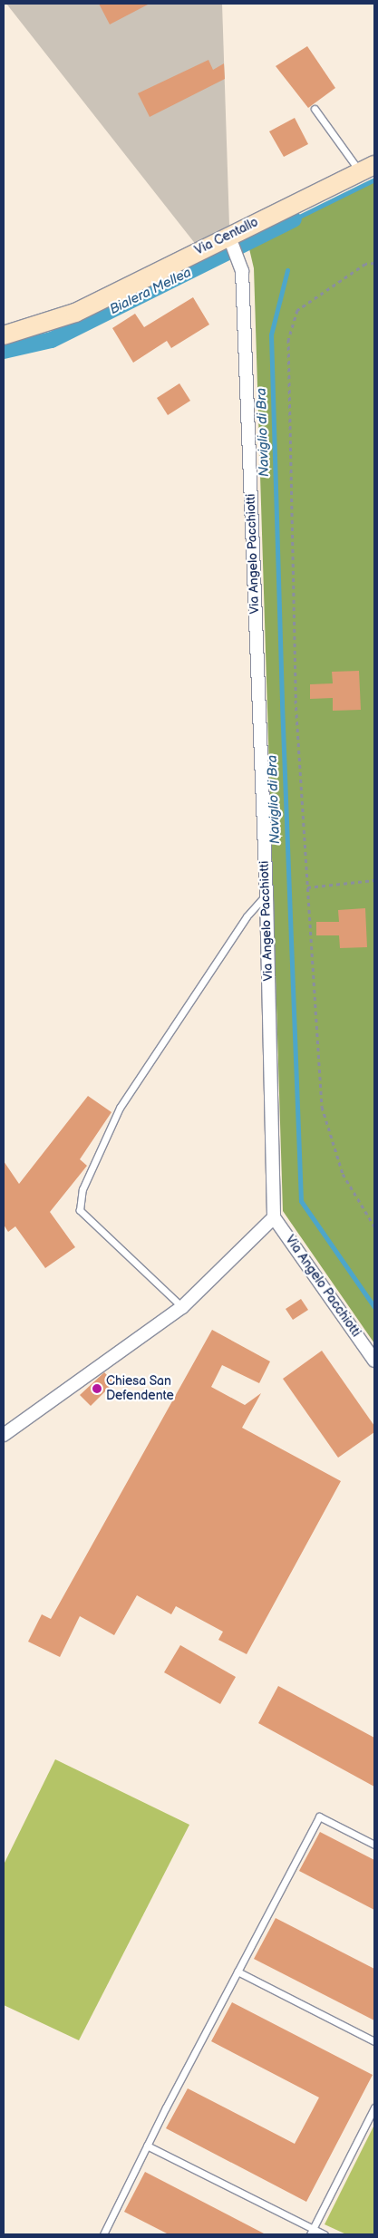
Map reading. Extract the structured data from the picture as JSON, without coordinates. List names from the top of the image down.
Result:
{
  "streets": {
    "main road": ["Via Centallo"],
    "street": ["Via Angelo Pacchiotti"]
  },
  "crossings": [
    ["Via Centallo", "Via Angelo Pacchiotti"]
  ],
  "water": ["Bialera Mellea", "Naviglio di Bra"],
  "places": ["Chiesa San Defendente"]
}
